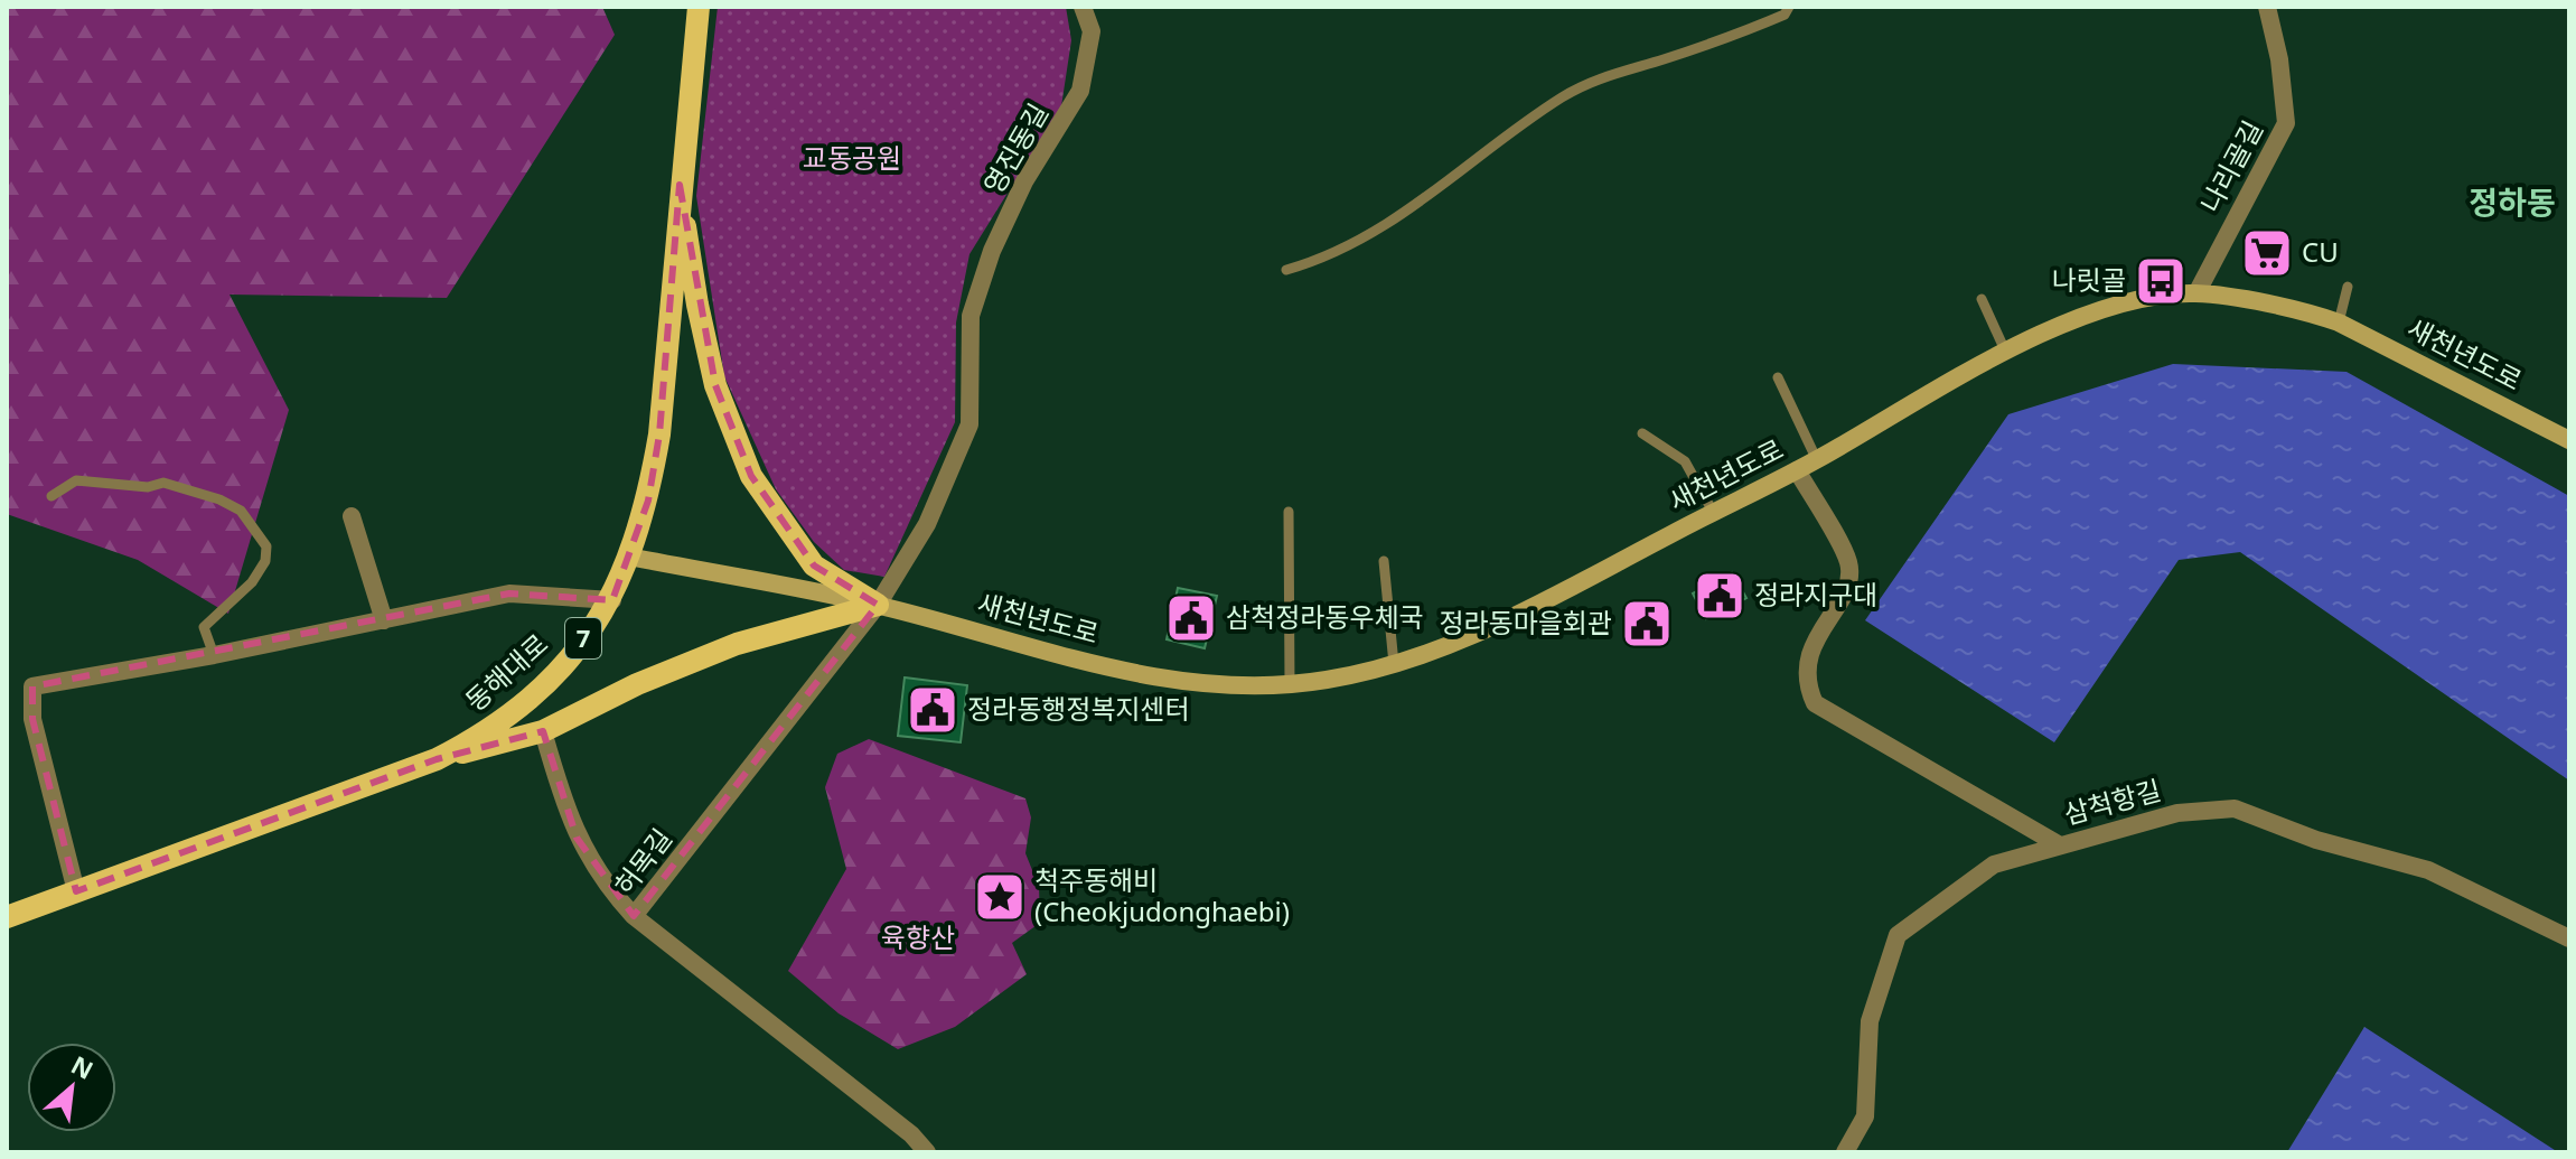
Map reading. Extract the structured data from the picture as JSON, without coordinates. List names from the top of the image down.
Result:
{
  "streets": {
    "main road": ["7", "동해대로"],
    "street": [
      "영진동길",
      "나리골길",
      "새천년도로",
      "삼척항길",
      "허목길"
    ]
  },
  "crossings": [
    ["영진동길", "새천년도로"],
    ["영진동길", "허목길"],
    ["나리골길", "새천년도로"],
    ["새천년도로", "동해대로"],
    ["새천년도로", "허목길"]
  ],
  "districts": ["정하동"],
  "parks": ["교동공원", "육향산"],
  "places": {
    "supermarket": ["CU"],
    "bus stop": ["나릿골"],
    "public building": [
      "정라지구대",
      "삼척정라동우체국",
      "정라동마을회관",
      "정라동행정복지센터"
    ],
    "place": ["척주동해비 (Cheokjudonghaebi)"]
  },
  "north": "top right"
}
